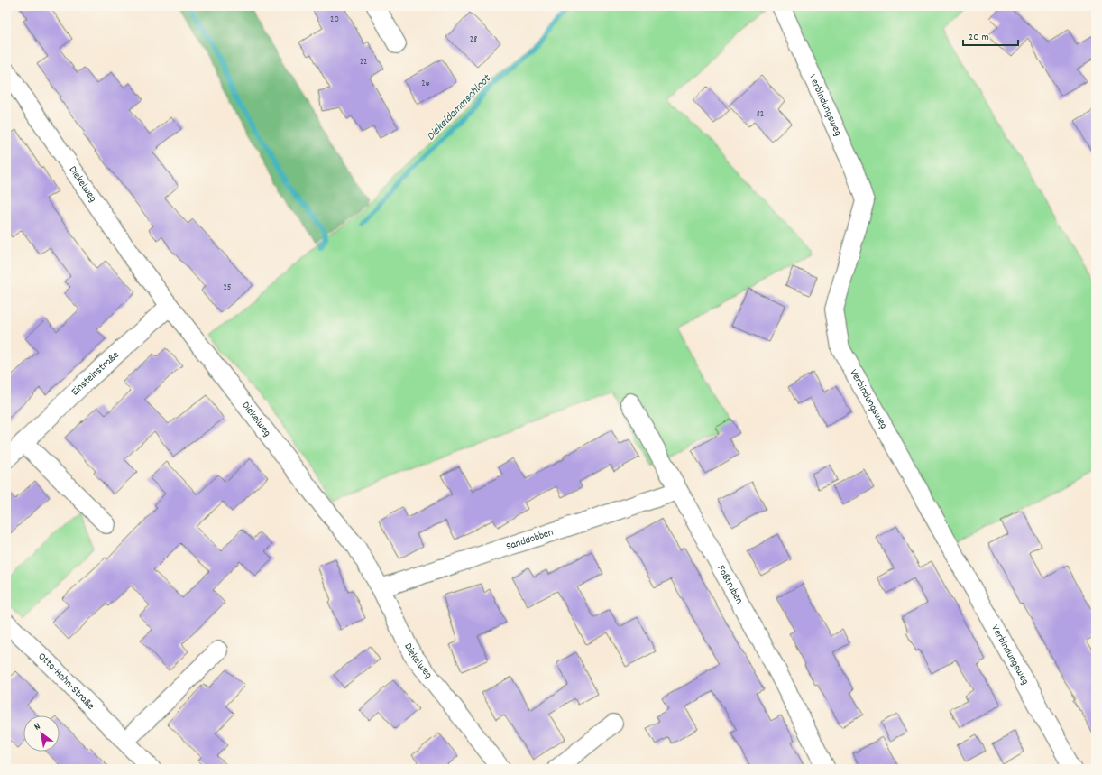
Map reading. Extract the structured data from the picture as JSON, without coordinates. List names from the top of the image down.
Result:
{
  "streets": {
    "street": [
      "Verbindungsweg",
      "Diekelweg",
      "Einsteinstraße",
      "Sanddobben",
      "Foßtruben",
      "Otto-Hahn-Straße"
    ]
  },
  "crossings": [
    ["Diekelweg", "Einsteinstraße"],
    ["Diekelweg", "Sanddobben"],
    ["Sanddobben", "Foßtruben"]
  ],
  "water": ["Diekeldammschloot"],
  "house_numbers": [
    "20",
    "28",
    "22",
    "26",
    "82",
    "25"
  ],
  "scale_bar": "20 m",
  "north": "top left"
}
